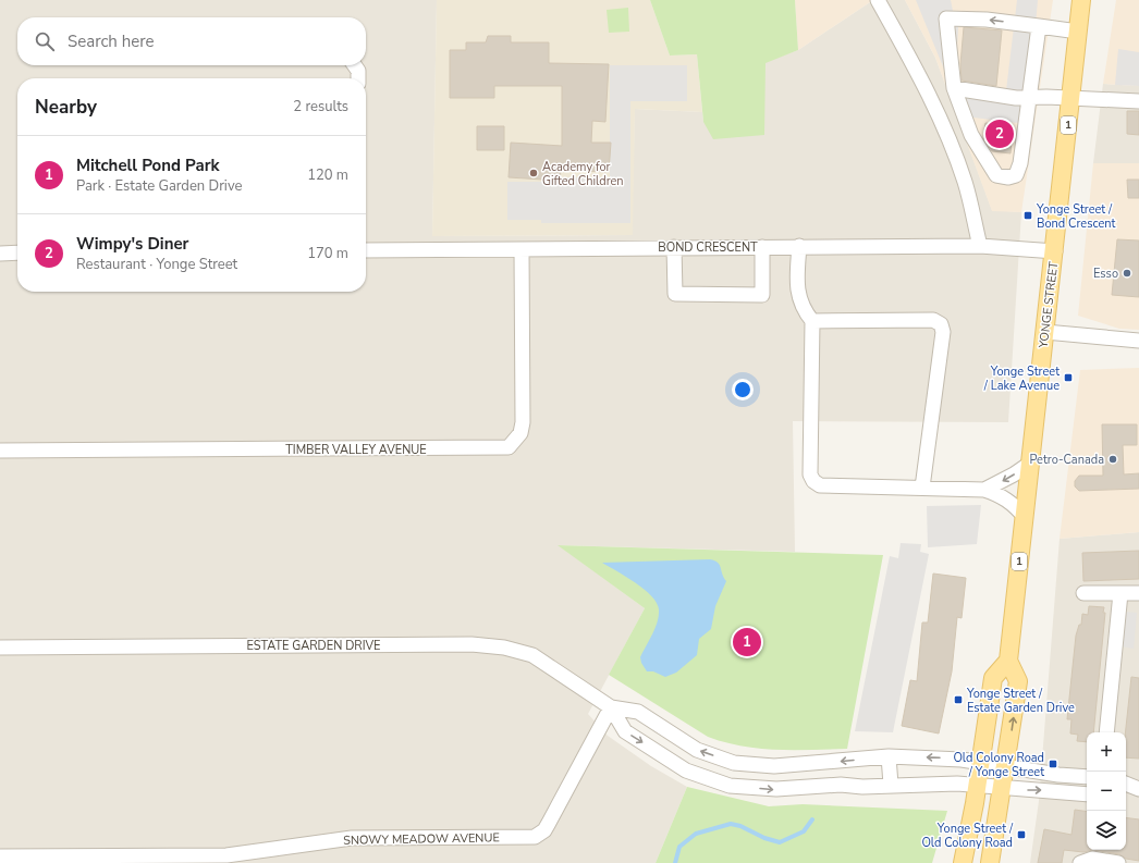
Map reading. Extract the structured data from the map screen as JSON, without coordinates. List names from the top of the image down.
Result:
{
  "streets": {
    "main road": ["1", "YONGE STREET"],
    "street": [
      "BOND CRESCENT",
      "TIMBER VALLEY AVENUE",
      "ESTATE GARDEN DRIVE",
      "SNOWY MEADOW AVENUE"
    ]
  },
  "crossings": [
    ["BOND CRESCENT", "YONGE STREET"],
    ["BOND CRESCENT", "TIMBER VALLEY AVENUE"],
    ["ESTATE GARDEN DRIVE", "SNOWY MEADOW AVENUE"]
  ],
  "places": {
    "other": ["Academy for Gifted Children", "Esso", "Petro-Canada"],
    "transit": [
      "Yonge Street / Bond Crescent",
      "Yonge Street / Lake Avenue",
      "Yonge Street / Estate Garden Drive",
      "Old Colony Road / Yonge Street",
      "Yonge Street / Old Colony Road"
    ]
  },
  "page": {
    "search": "Search here",
    "heading": ["Nearby", "2 results"],
    "pins": ["2", "1"],
    "list": [
      {
        "mark": "1",
        "name": "Mitchell Pond Park",
        "note": "Park · Estate Garden Drive",
        "value": "120 m"
      },
      {
        "mark": "2",
        "name": "Wimpy's Diner",
        "note": "Restaurant · Yonge Street",
        "value": "170 m"
      }
    ],
    "map_buttons": ["+", "−"]
  }
}
